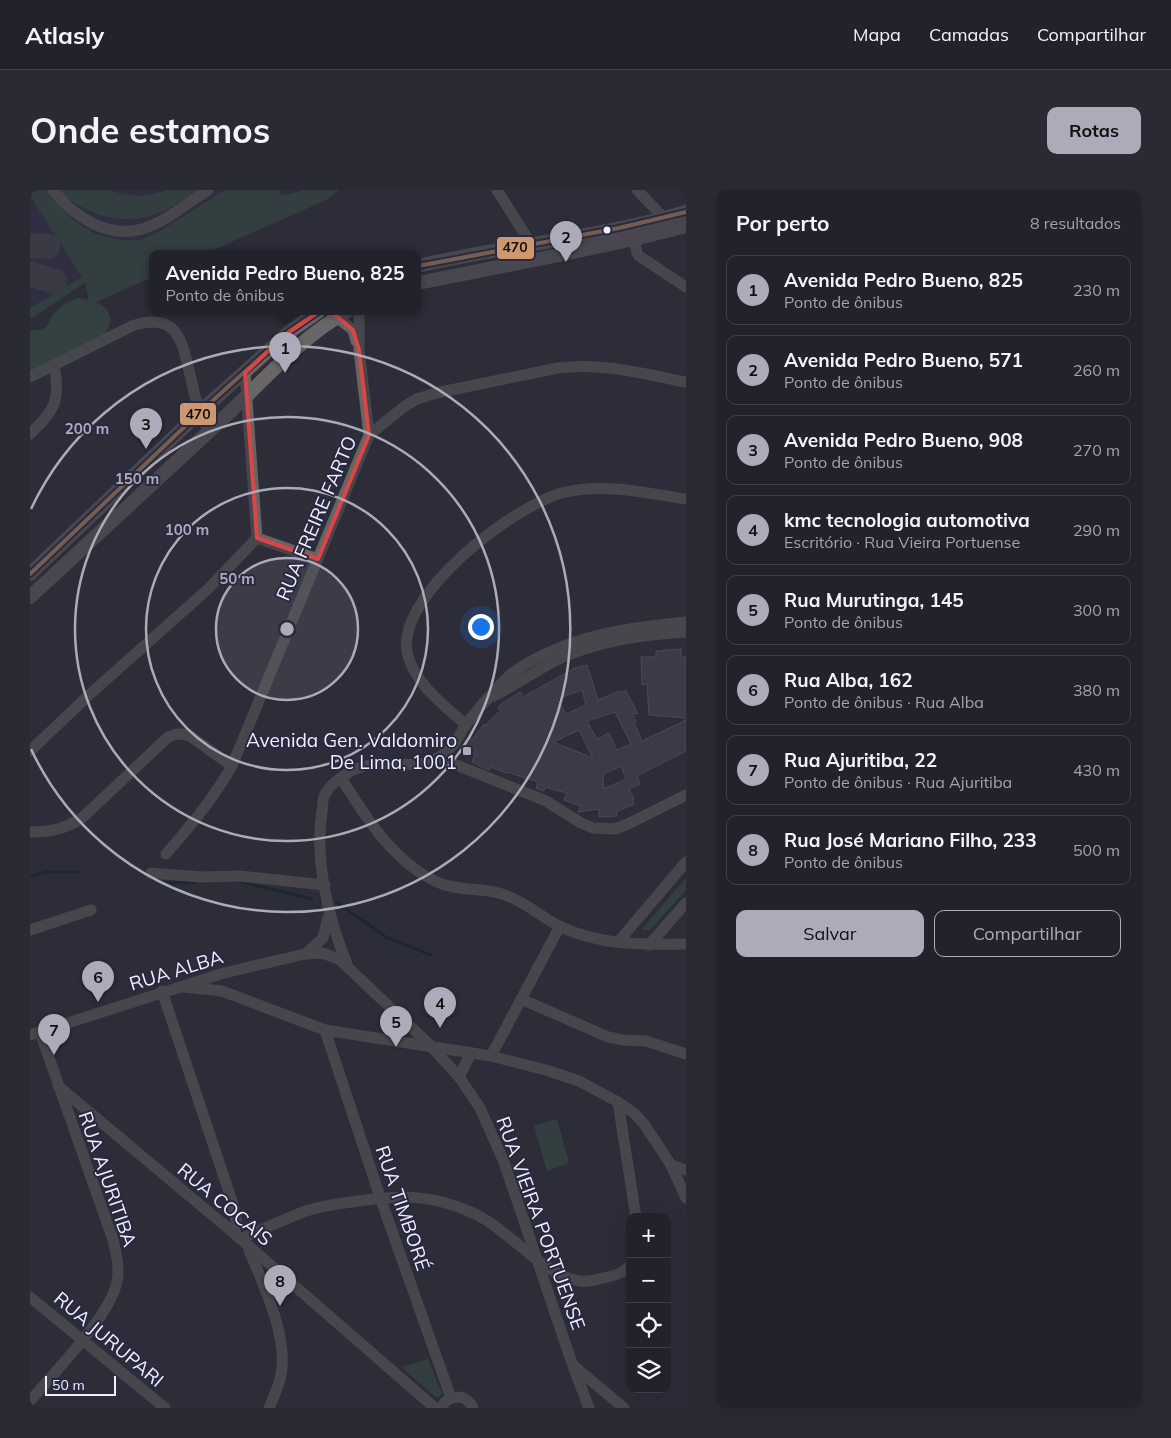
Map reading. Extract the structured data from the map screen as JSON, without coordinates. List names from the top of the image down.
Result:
{
  "streets": {
    "street": [
      "RUA FREIRE FARTO",
      "RUA ALBA",
      "RUA AJURITIBA",
      "RUA COCAIS",
      "RUA TIMBORÉ",
      "RUA VIEIRA PORTUENSE",
      "RUA JURUPARI"
    ]
  },
  "crossings": [
    ["RUA ALBA", "RUA AJURITIBA"],
    ["RUA ALBA", "RUA VIEIRA PORTUENSE"],
    ["RUA AJURITIBA", "RUA COCAIS"],
    ["RUA AJURITIBA", "RUA JURUPARI"]
  ],
  "places": {
    "transit": ["Avenida Gen. Valdomiro De Lima, 1001"]
  },
  "lines": ["transit line 470"],
  "scale_bar": "50 m",
  "page": {
    "header": "Atlasly",
    "nav": ["Mapa", "Camadas", "Compartilhar"],
    "buttons": [
      "Rotas",
      ["Salvar", "Compartilhar"]
    ],
    "title": "Onde estamos",
    "heading": ["Por perto", "8 resultados"],
    "pins": [
      "2",
      "1",
      "3",
      "6",
      "4",
      "5",
      "7",
      "8"
    ],
    "popup": ["Avenida Pedro Bueno, 825", "Ponto de ônibus"],
    "list": [
      {
        "mark": "1",
        "name": "Avenida Pedro Bueno, 825",
        "note": "Ponto de ônibus",
        "value": "230 m"
      },
      {
        "mark": "2",
        "name": "Avenida Pedro Bueno, 571",
        "note": "Ponto de ônibus",
        "value": "260 m"
      },
      {
        "mark": "3",
        "name": "Avenida Pedro Bueno, 908",
        "note": "Ponto de ônibus",
        "value": "270 m"
      },
      {
        "mark": "4",
        "name": "kmc tecnologia automotiva",
        "note": "Escritório · Rua Vieira Portuense",
        "value": "290 m"
      },
      {
        "mark": "5",
        "name": "Rua Murutinga, 145",
        "note": "Ponto de ônibus",
        "value": "300 m"
      },
      {
        "mark": "6",
        "name": "Rua Alba, 162",
        "note": "Ponto de ônibus · Rua Alba",
        "value": "380 m"
      },
      {
        "mark": "7",
        "name": "Rua Ajuritiba, 22",
        "note": "Ponto de ônibus · Rua Ajuritiba",
        "value": "430 m"
      },
      {
        "mark": "8",
        "name": "Rua José Mariano Filho, 233",
        "note": "Ponto de ônibus",
        "value": "500 m"
      }
    ],
    "map_buttons": ["+", "−"],
    "scale": "50 m"
  },
  "rings": [
    "200 m",
    "150 m",
    "100 m",
    "50 m"
  ]
}
